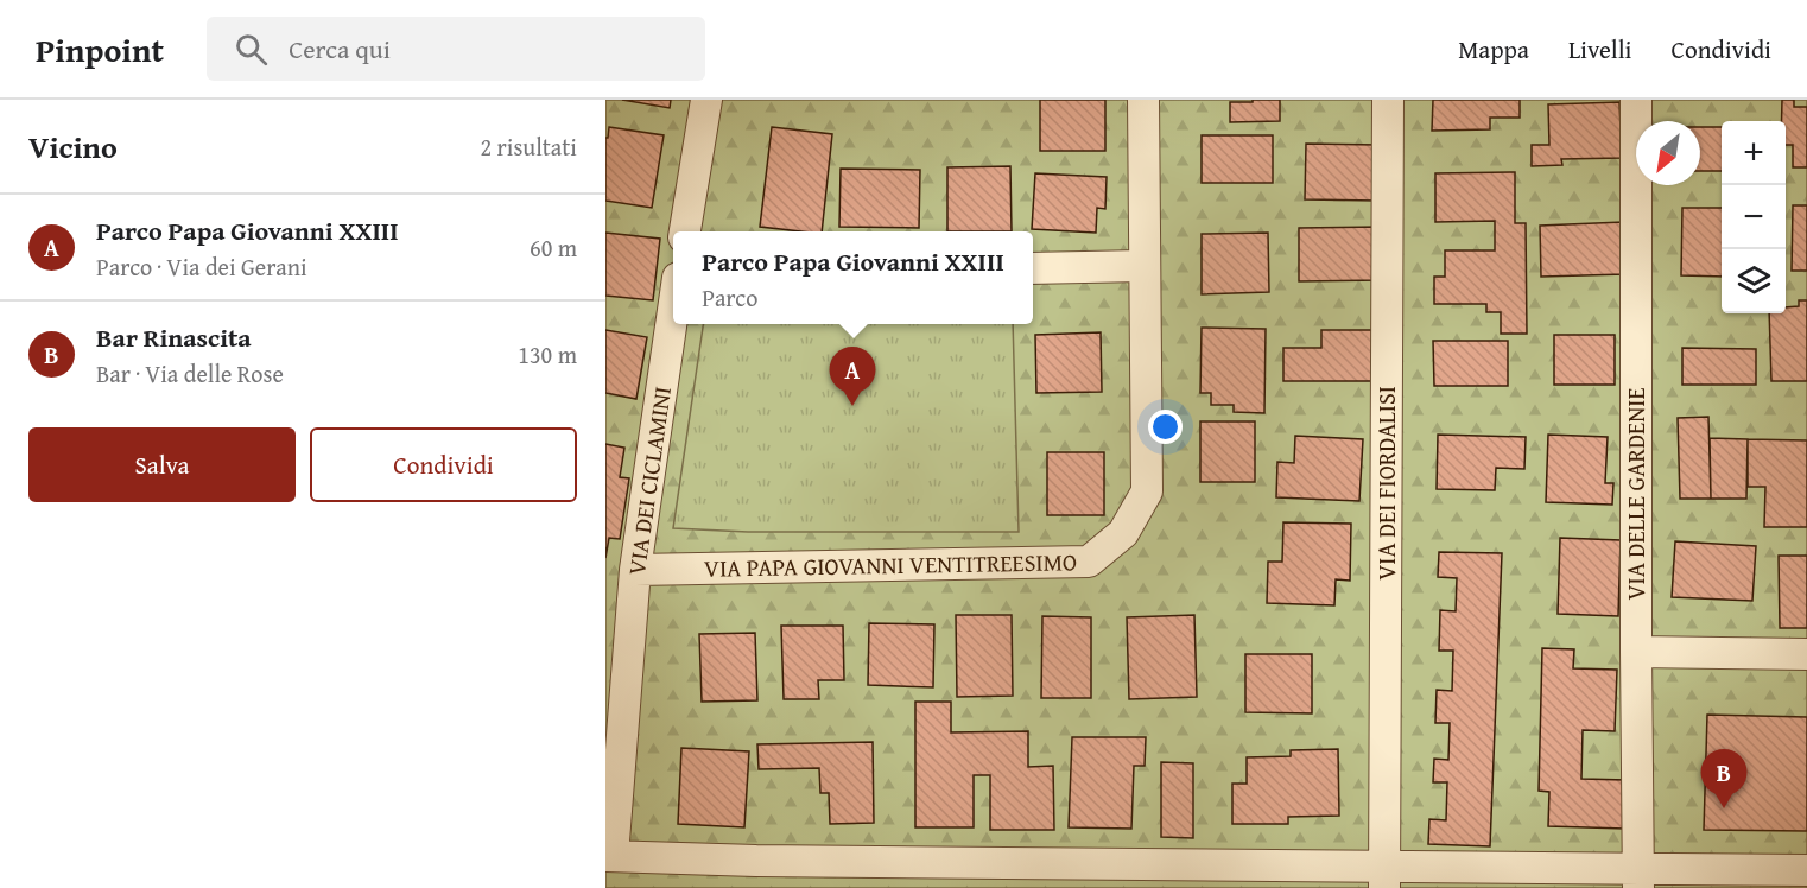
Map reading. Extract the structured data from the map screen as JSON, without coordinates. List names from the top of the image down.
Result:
{
  "streets": {
    "street": [
      "VIA DEI CICLAMINI",
      "VIA DEI FIORDALISI",
      "VIA DELLE GARDENIE",
      "VIA PAPA GIOVANNI VENTITREESIMO"
    ]
  },
  "crossings": [
    ["VIA DEI CICLAMINI", "VIA PAPA GIOVANNI VENTITREESIMO"]
  ],
  "north": "bottom left",
  "page": {
    "header": "Pinpoint",
    "search": "Cerca qui",
    "nav": ["Mappa", "Livelli", "Condividi"],
    "heading": ["Vicino", "2 risultati"],
    "map_buttons": ["+", "−"],
    "list": [
      {
        "mark": "A",
        "name": "Parco Papa Giovanni XXIII",
        "note": "Parco · Via dei Gerani",
        "value": "60 m"
      },
      {
        "mark": "B",
        "name": "Bar Rinascita",
        "note": "Bar · Via delle Rose",
        "value": "130 m"
      }
    ],
    "popup": ["Parco Papa Giovanni XXIII", "Parco"],
    "pins": ["A", "B"],
    "buttons": ["Salva", "Condividi"]
  }
}
